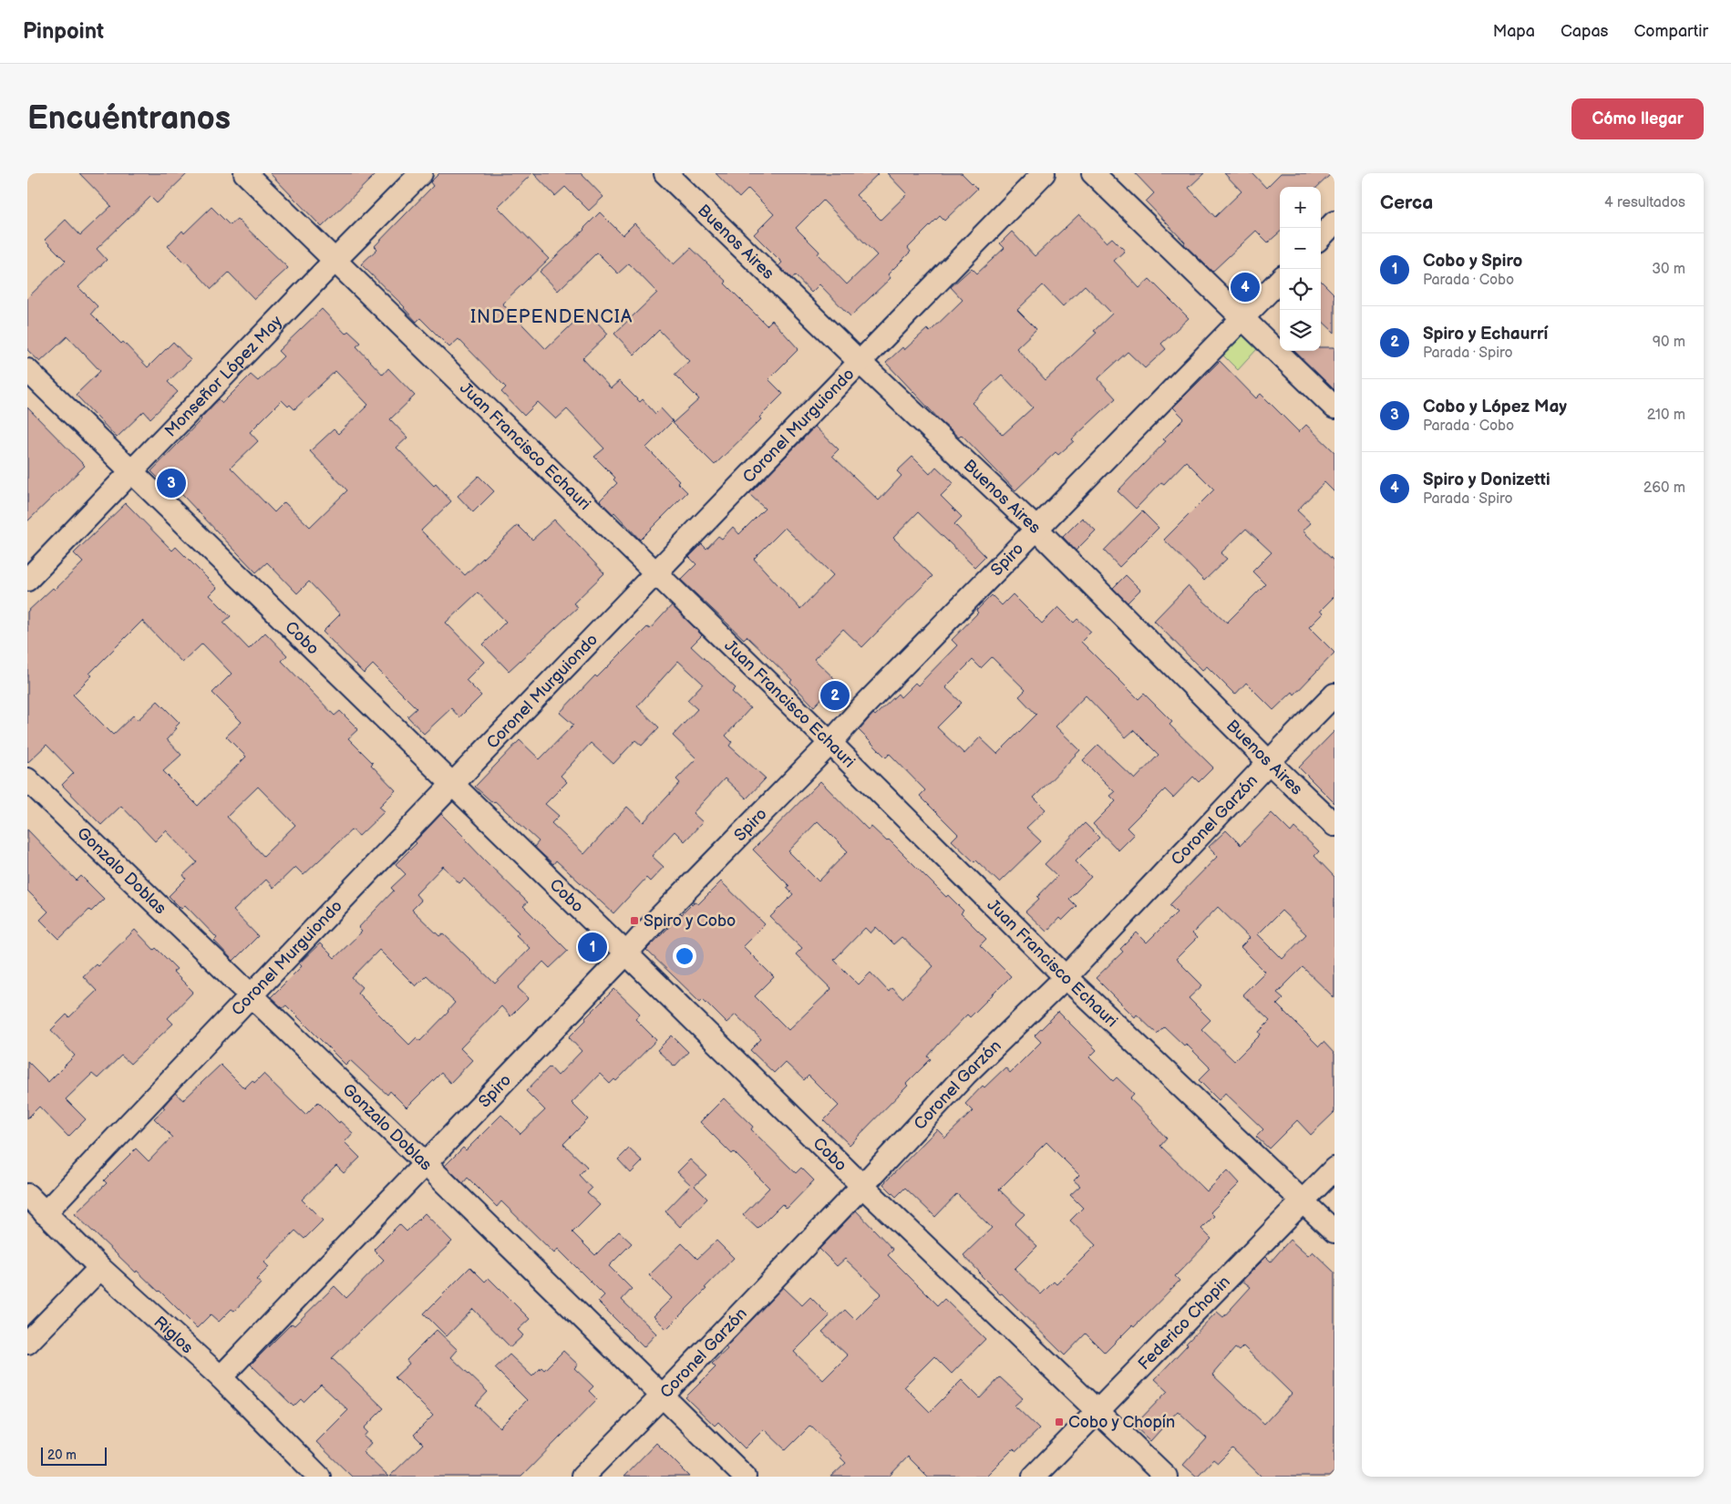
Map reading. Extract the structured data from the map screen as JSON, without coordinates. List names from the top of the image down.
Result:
{
  "streets": {
    "street": [
      "Buenos Aires",
      "Monseñor López May",
      "Coronel Murguiondo",
      "Juan Francisco Echauri",
      "Spiro",
      "Cobo",
      "Coronel Garzón",
      "Gonzalo Doblas",
      "Federico Chopin",
      "Riglos"
    ]
  },
  "crossings": [
    ["Buenos Aires", "Coronel Murguiondo"],
    ["Buenos Aires", "Spiro"],
    ["Buenos Aires", "Coronel Garzón"],
    ["Monseñor López May", "Juan Francisco Echauri"],
    ["Monseñor López May", "Cobo"],
    ["Coronel Murguiondo", "Juan Francisco Echauri"],
    ["Coronel Murguiondo", "Cobo"],
    ["Coronel Murguiondo", "Gonzalo Doblas"],
    ["Coronel Murguiondo", "Riglos"],
    ["Juan Francisco Echauri", "Spiro"],
    ["Juan Francisco Echauri", "Coronel Garzón"],
    ["Juan Francisco Echauri", "Federico Chopin"],
    ["Spiro", "Cobo"],
    ["Spiro", "Gonzalo Doblas"],
    ["Spiro", "Riglos"],
    ["Cobo", "Coronel Garzón"],
    ["Cobo", "Federico Chopin"],
    ["Coronel Garzón", "Gonzalo Doblas"]
  ],
  "districts": ["INDEPENDENCIA"],
  "places": {
    "transit": ["Spiro y Cobo", "Cobo y Chopín"]
  },
  "scale_bar": "20 m",
  "page": {
    "header": "Pinpoint",
    "nav": ["Mapa", "Capas", "Compartir"],
    "buttons": "Cómo llegar",
    "title": "Encuéntranos",
    "heading": ["Cerca", "4 resultados"],
    "map_buttons": ["+", "−"],
    "list": [
      {
        "mark": "1",
        "name": "Cobo y Spiro",
        "note": "Parada · Cobo",
        "value": "30 m"
      },
      {
        "mark": "2",
        "name": "Spiro y Echaurrí",
        "note": "Parada · Spiro",
        "value": "90 m"
      },
      {
        "mark": "3",
        "name": "Cobo y López May",
        "note": "Parada · Cobo",
        "value": "210 m"
      },
      {
        "mark": "4",
        "name": "Spiro y Donizetti",
        "note": "Parada · Spiro",
        "value": "260 m"
      }
    ],
    "pins": [
      "4",
      "3",
      "2",
      "1"
    ],
    "scale": "20 m"
  }
}
